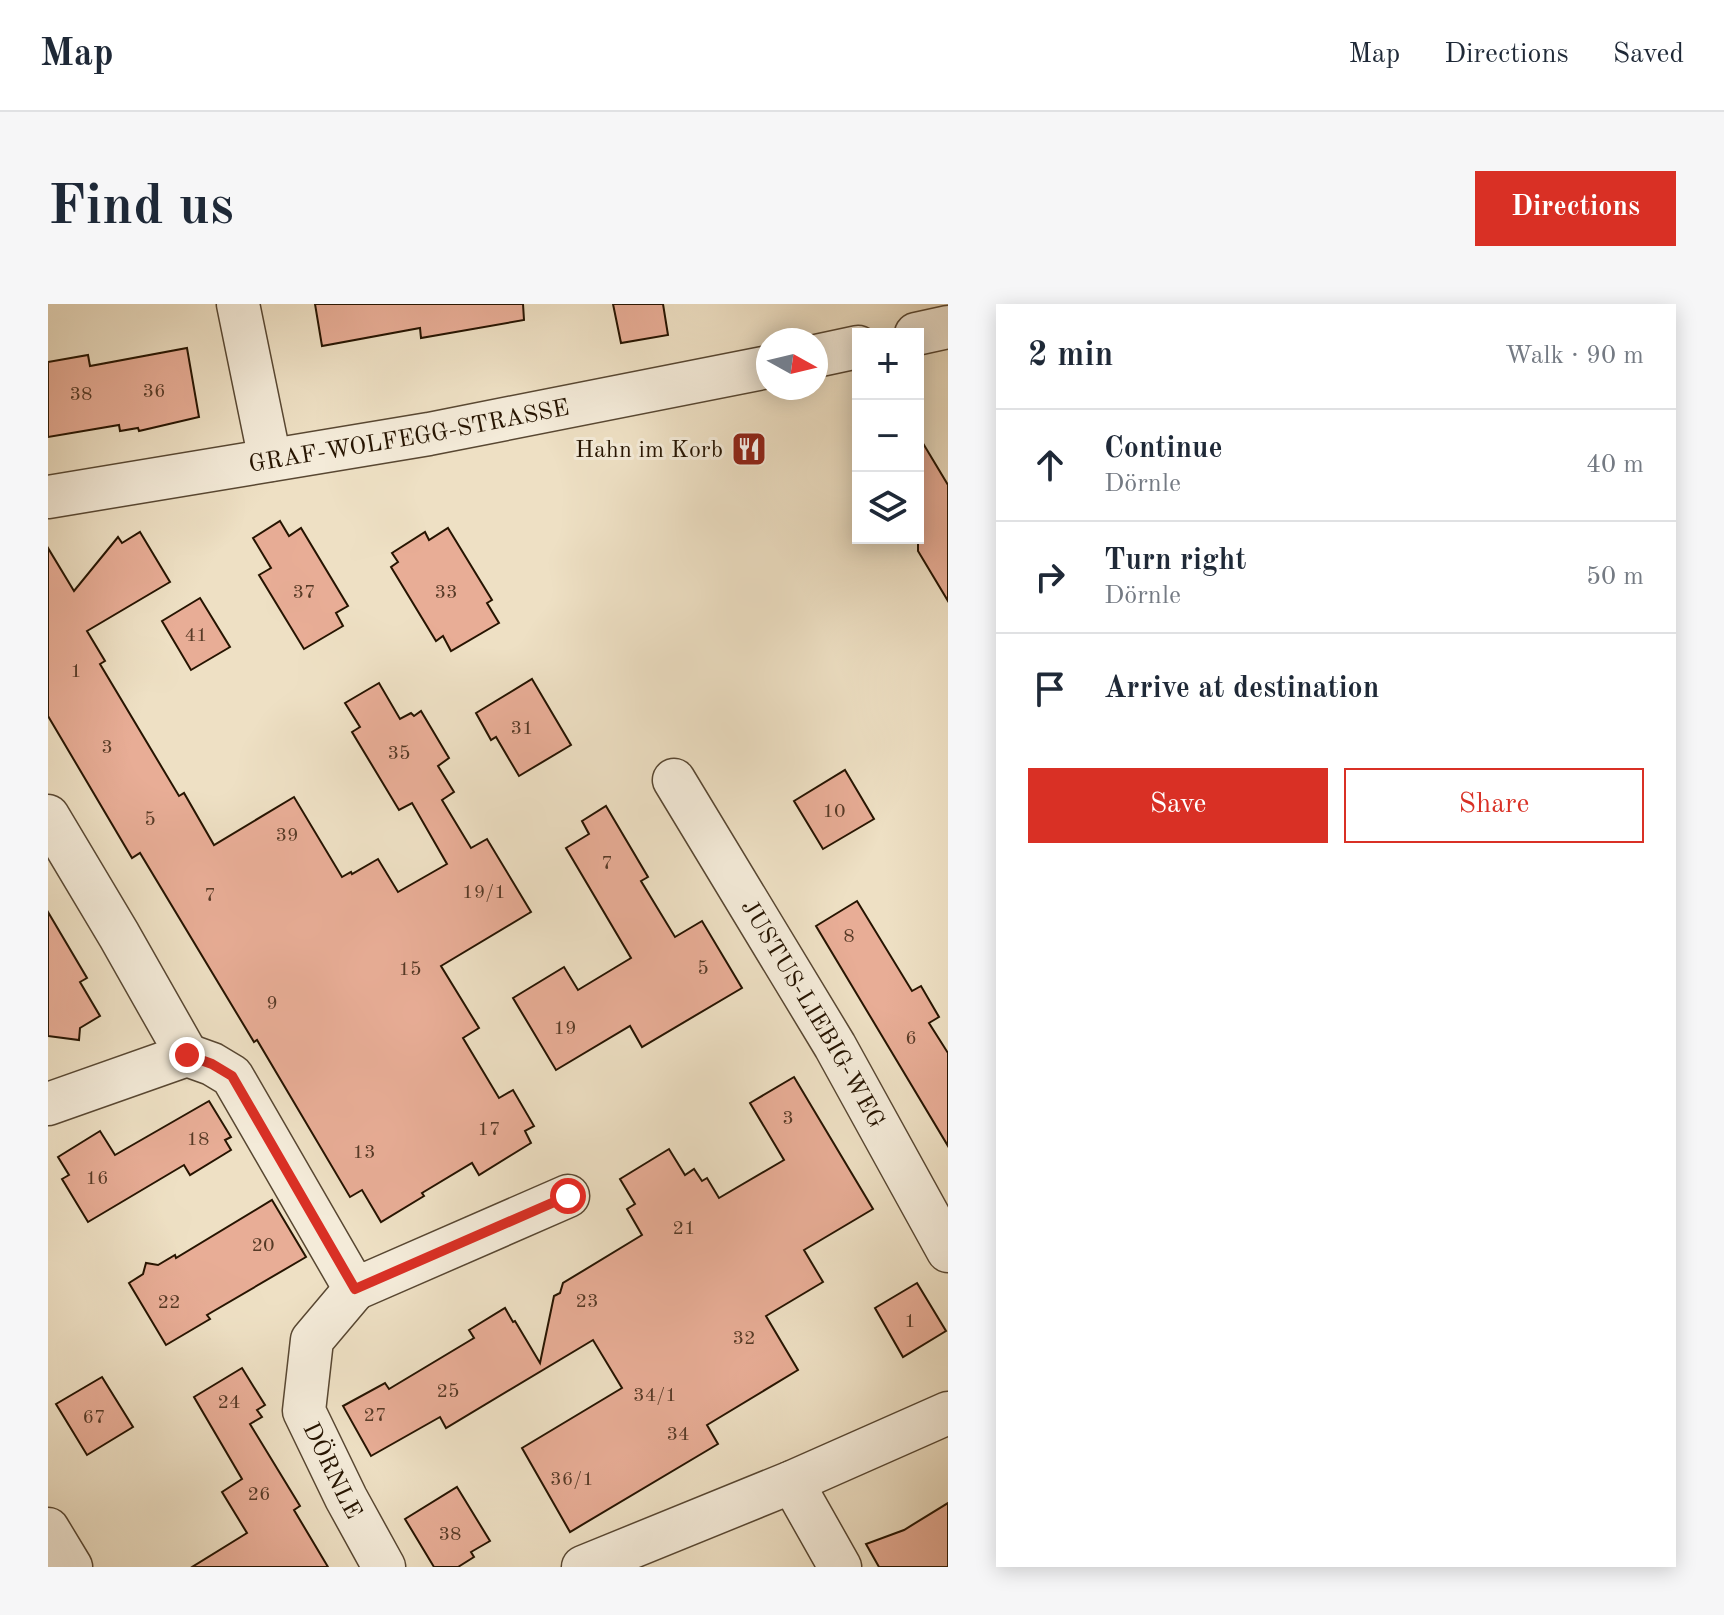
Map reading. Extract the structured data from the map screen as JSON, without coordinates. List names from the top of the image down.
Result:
{
  "streets": {
    "street": ["GRAF-WOLFEGG-STRASSE", "JUSTUS-LIEBIG-WEG", "DÖRNLE"]
  },
  "places": {
    "restaurant": ["Hahn im Korb"]
  },
  "house_numbers": [
    "36",
    "38",
    "37",
    "33",
    "41",
    "1",
    "31",
    "3",
    "35",
    "10",
    "5",
    "39",
    "7",
    "19/1",
    "7",
    "8",
    "5",
    "15",
    "9",
    "19",
    "6",
    "3",
    "17",
    "18",
    "13",
    "16",
    "21",
    "20",
    "23",
    "22",
    "1",
    "32",
    "25",
    "34/1",
    "24",
    "27",
    "67",
    "34",
    "36/1",
    "26",
    "38"
  ],
  "north": "right",
  "page": {
    "header": "Map",
    "nav": ["Map", "Directions", "Saved"],
    "buttons": [
      "Directions",
      ["Save", "Share"]
    ],
    "title": "Find us",
    "heading": ["2 min", "Walk · 90 m"],
    "map_buttons": ["+", "−"],
    "list": [
      ["Continue", "Dörnle", "40 m"],
      ["Turn right", "Dörnle", "50 m"],
      "Arrive at destination"
    ]
  }
}
